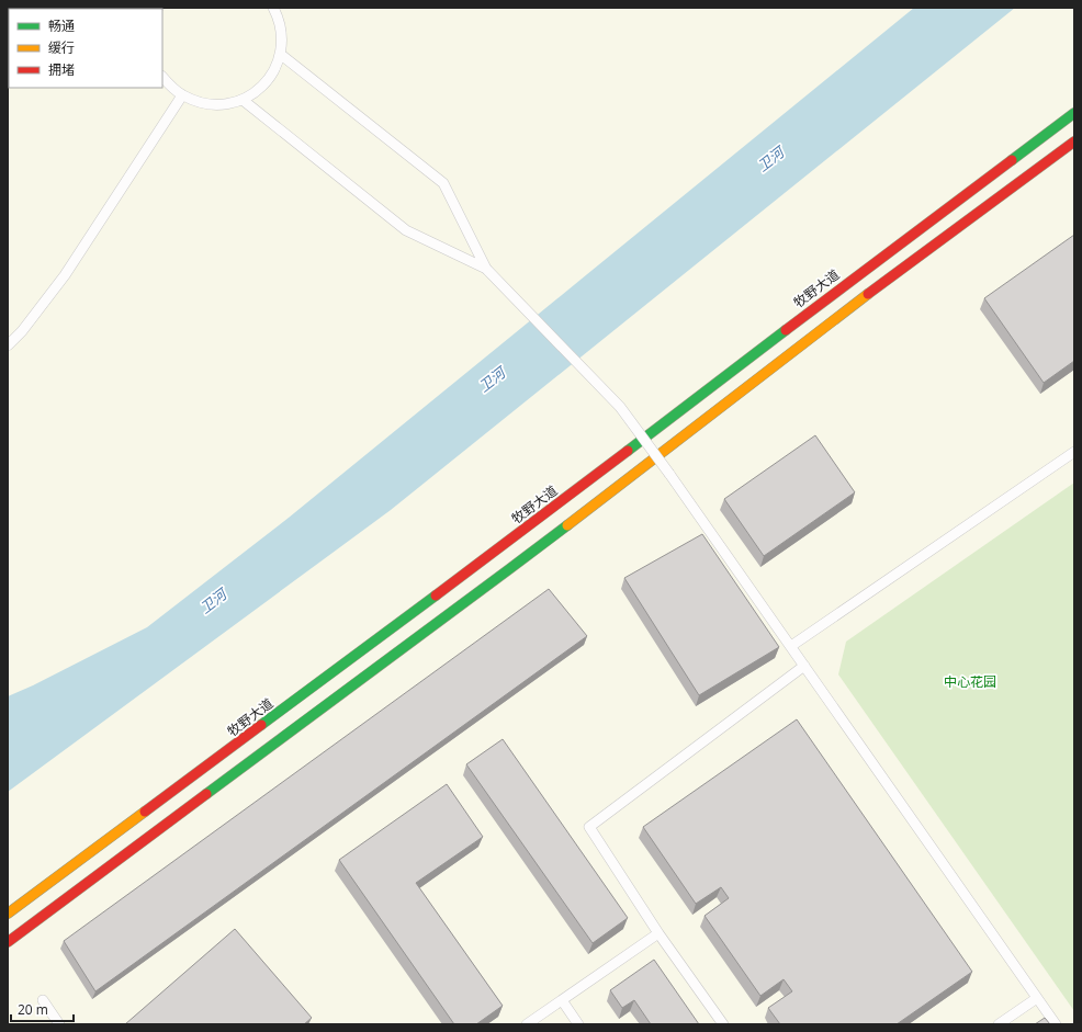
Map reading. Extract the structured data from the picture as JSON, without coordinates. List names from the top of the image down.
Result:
{
  "streets": {
    "main road": ["牧野大道"]
  },
  "water": ["卫河"],
  "parks": ["中心花园"],
  "legend": ["畅通", "缓行", "拥堵"],
  "scale_bar": "20 m"
}
